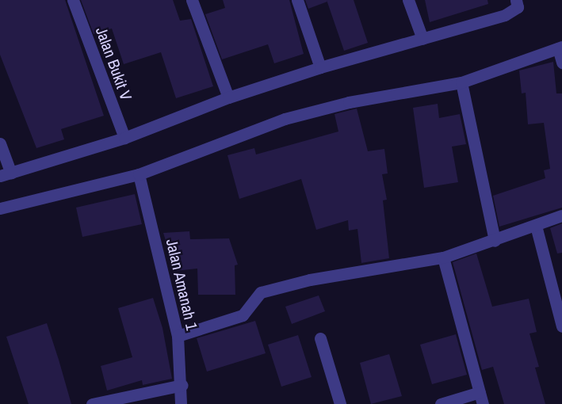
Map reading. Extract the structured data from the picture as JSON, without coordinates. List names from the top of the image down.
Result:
{
  "streets": {
    "street": ["Jalan Bukit V", "Jalan Amanah 1"]
  }
}
